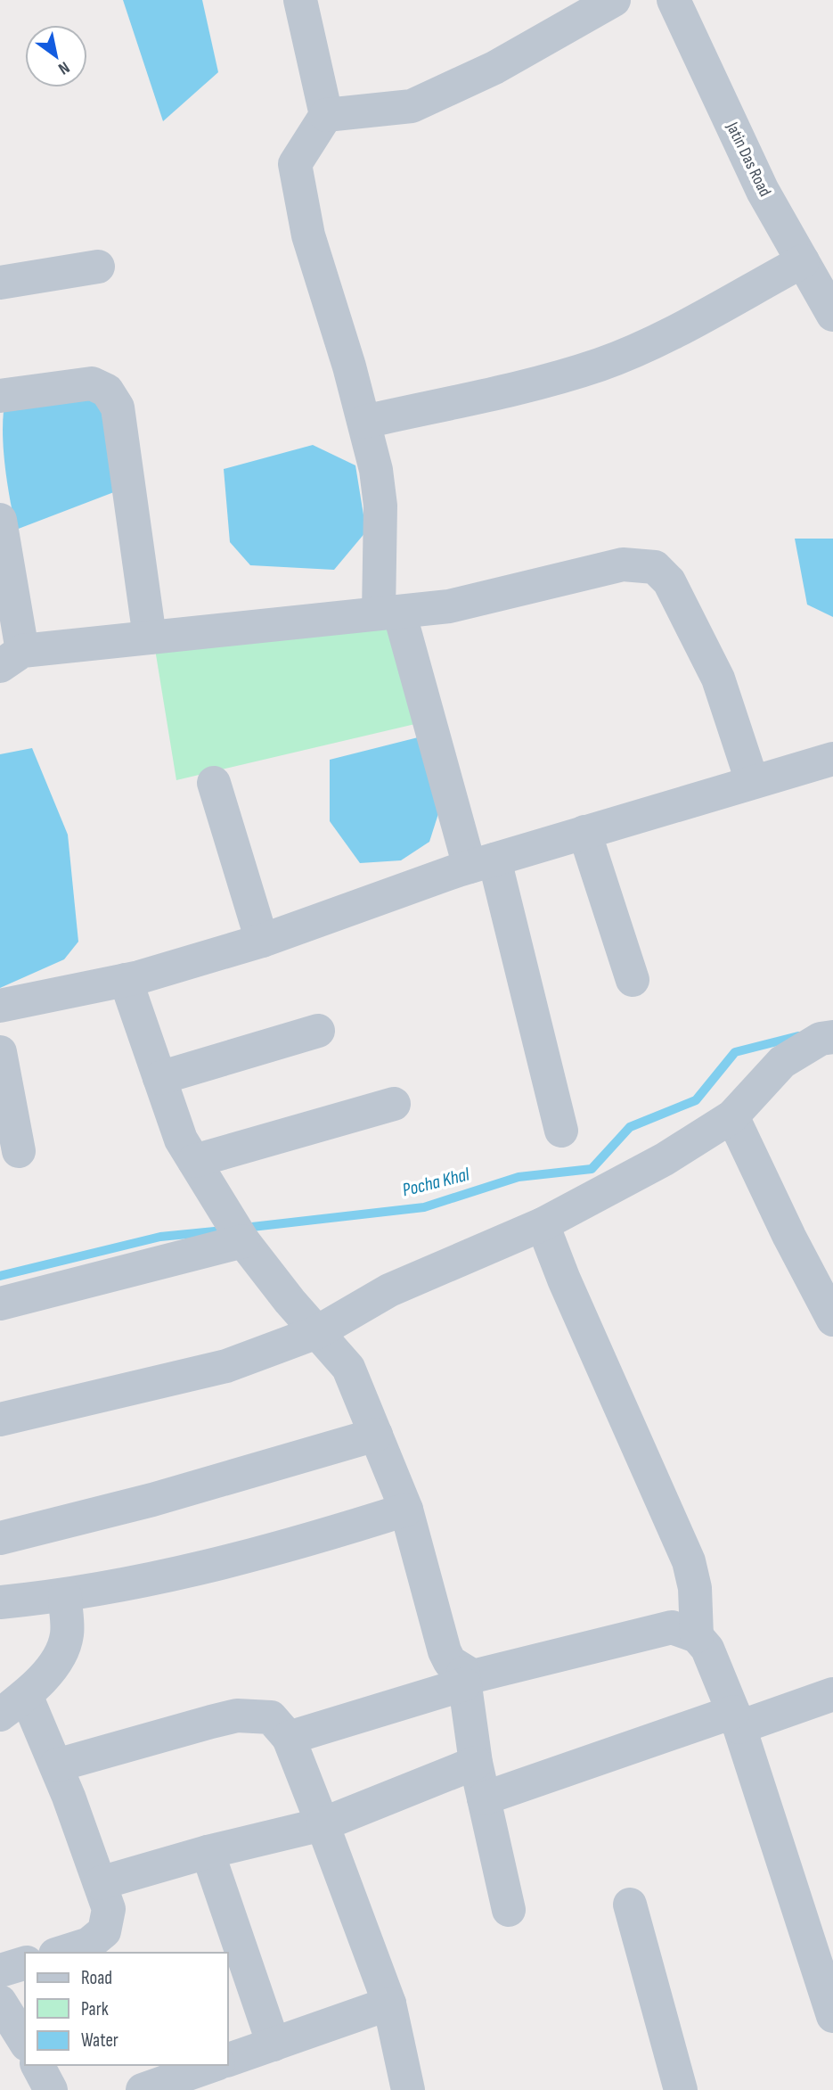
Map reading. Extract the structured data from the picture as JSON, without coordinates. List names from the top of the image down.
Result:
{
  "streets": {
    "street": ["Jatin Das Road"]
  },
  "water": ["Pocha Khal"],
  "legend": ["Road", "Park", "Water"],
  "north": "bottom right"
}
